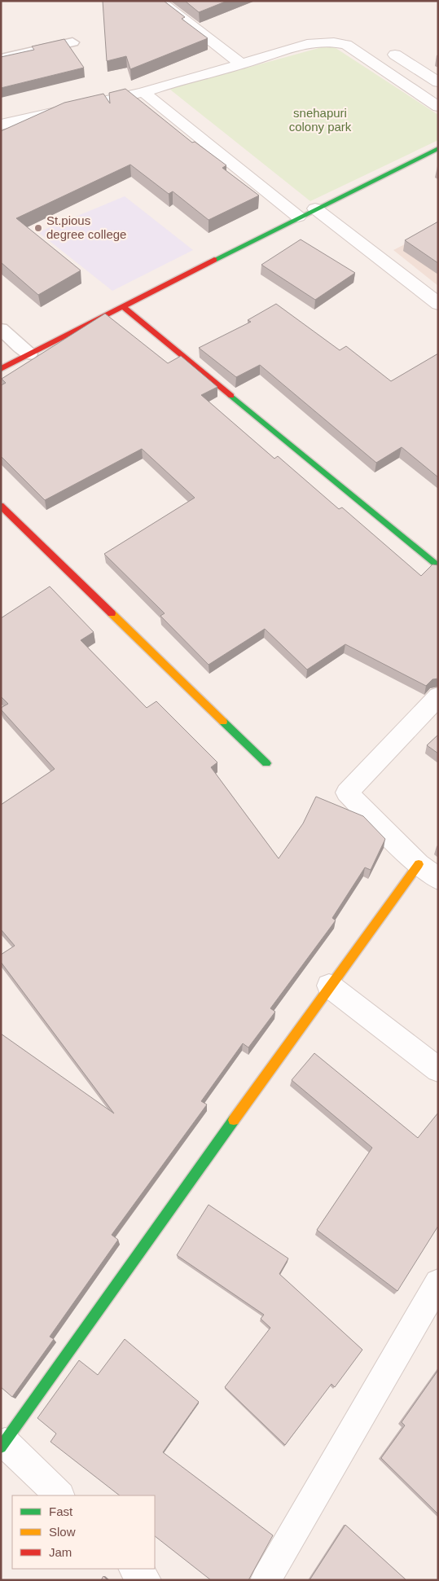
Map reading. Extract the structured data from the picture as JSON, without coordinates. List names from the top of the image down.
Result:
{
  "parks": ["snehapuri colony park"],
  "places": ["St.pious degree college"],
  "legend": ["Fast", "Slow", "Jam"]
}
